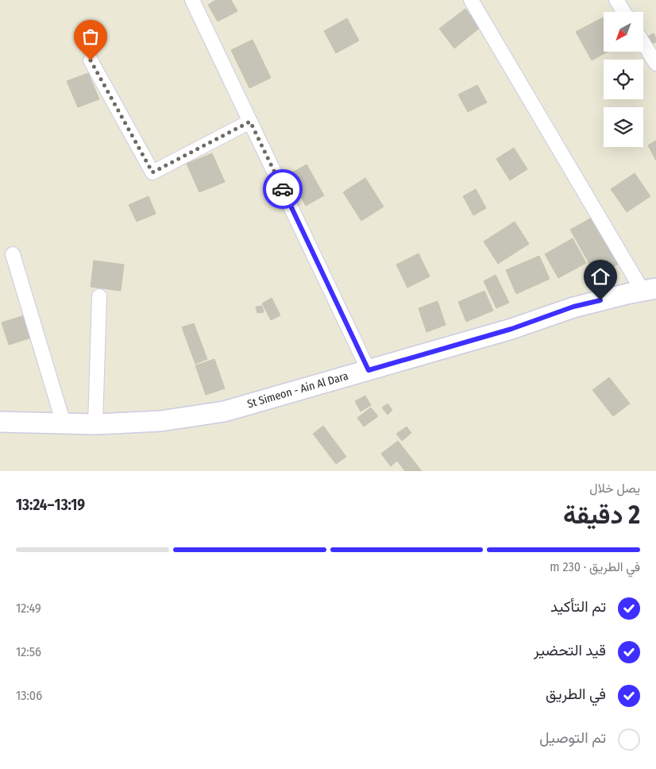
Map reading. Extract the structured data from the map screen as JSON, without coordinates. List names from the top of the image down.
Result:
{
  "streets": {
    "main road": ["St Simeon - Ain Al Dara"]
  },
  "north": "bottom left",
  "page": {
    "heading": ["2 دقيقة", "يصل خلال", "13:19–13:24"],
    "bar": "في الطريق · 230 m",
    "list": [
      ["تم التأكيد", "12:49"],
      ["قيد التحضير", "12:56"],
      ["في الطريق", "13:06"],
      "تم التوصيل"
    ]
  }
}
